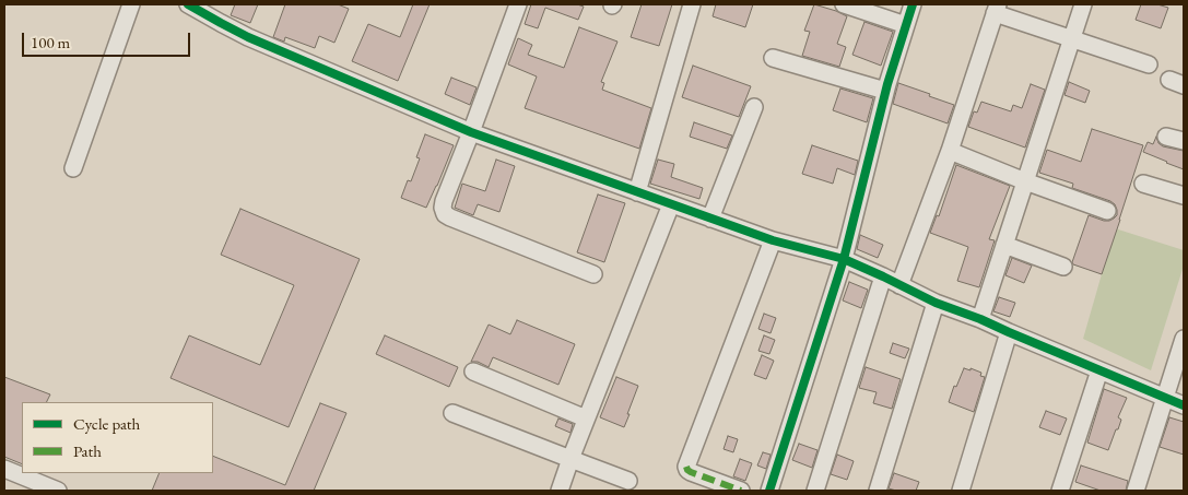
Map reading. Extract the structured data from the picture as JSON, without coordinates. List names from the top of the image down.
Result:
{
  "legend": ["Cycle path", "Path"],
  "scale_bar": "100 m"
}
